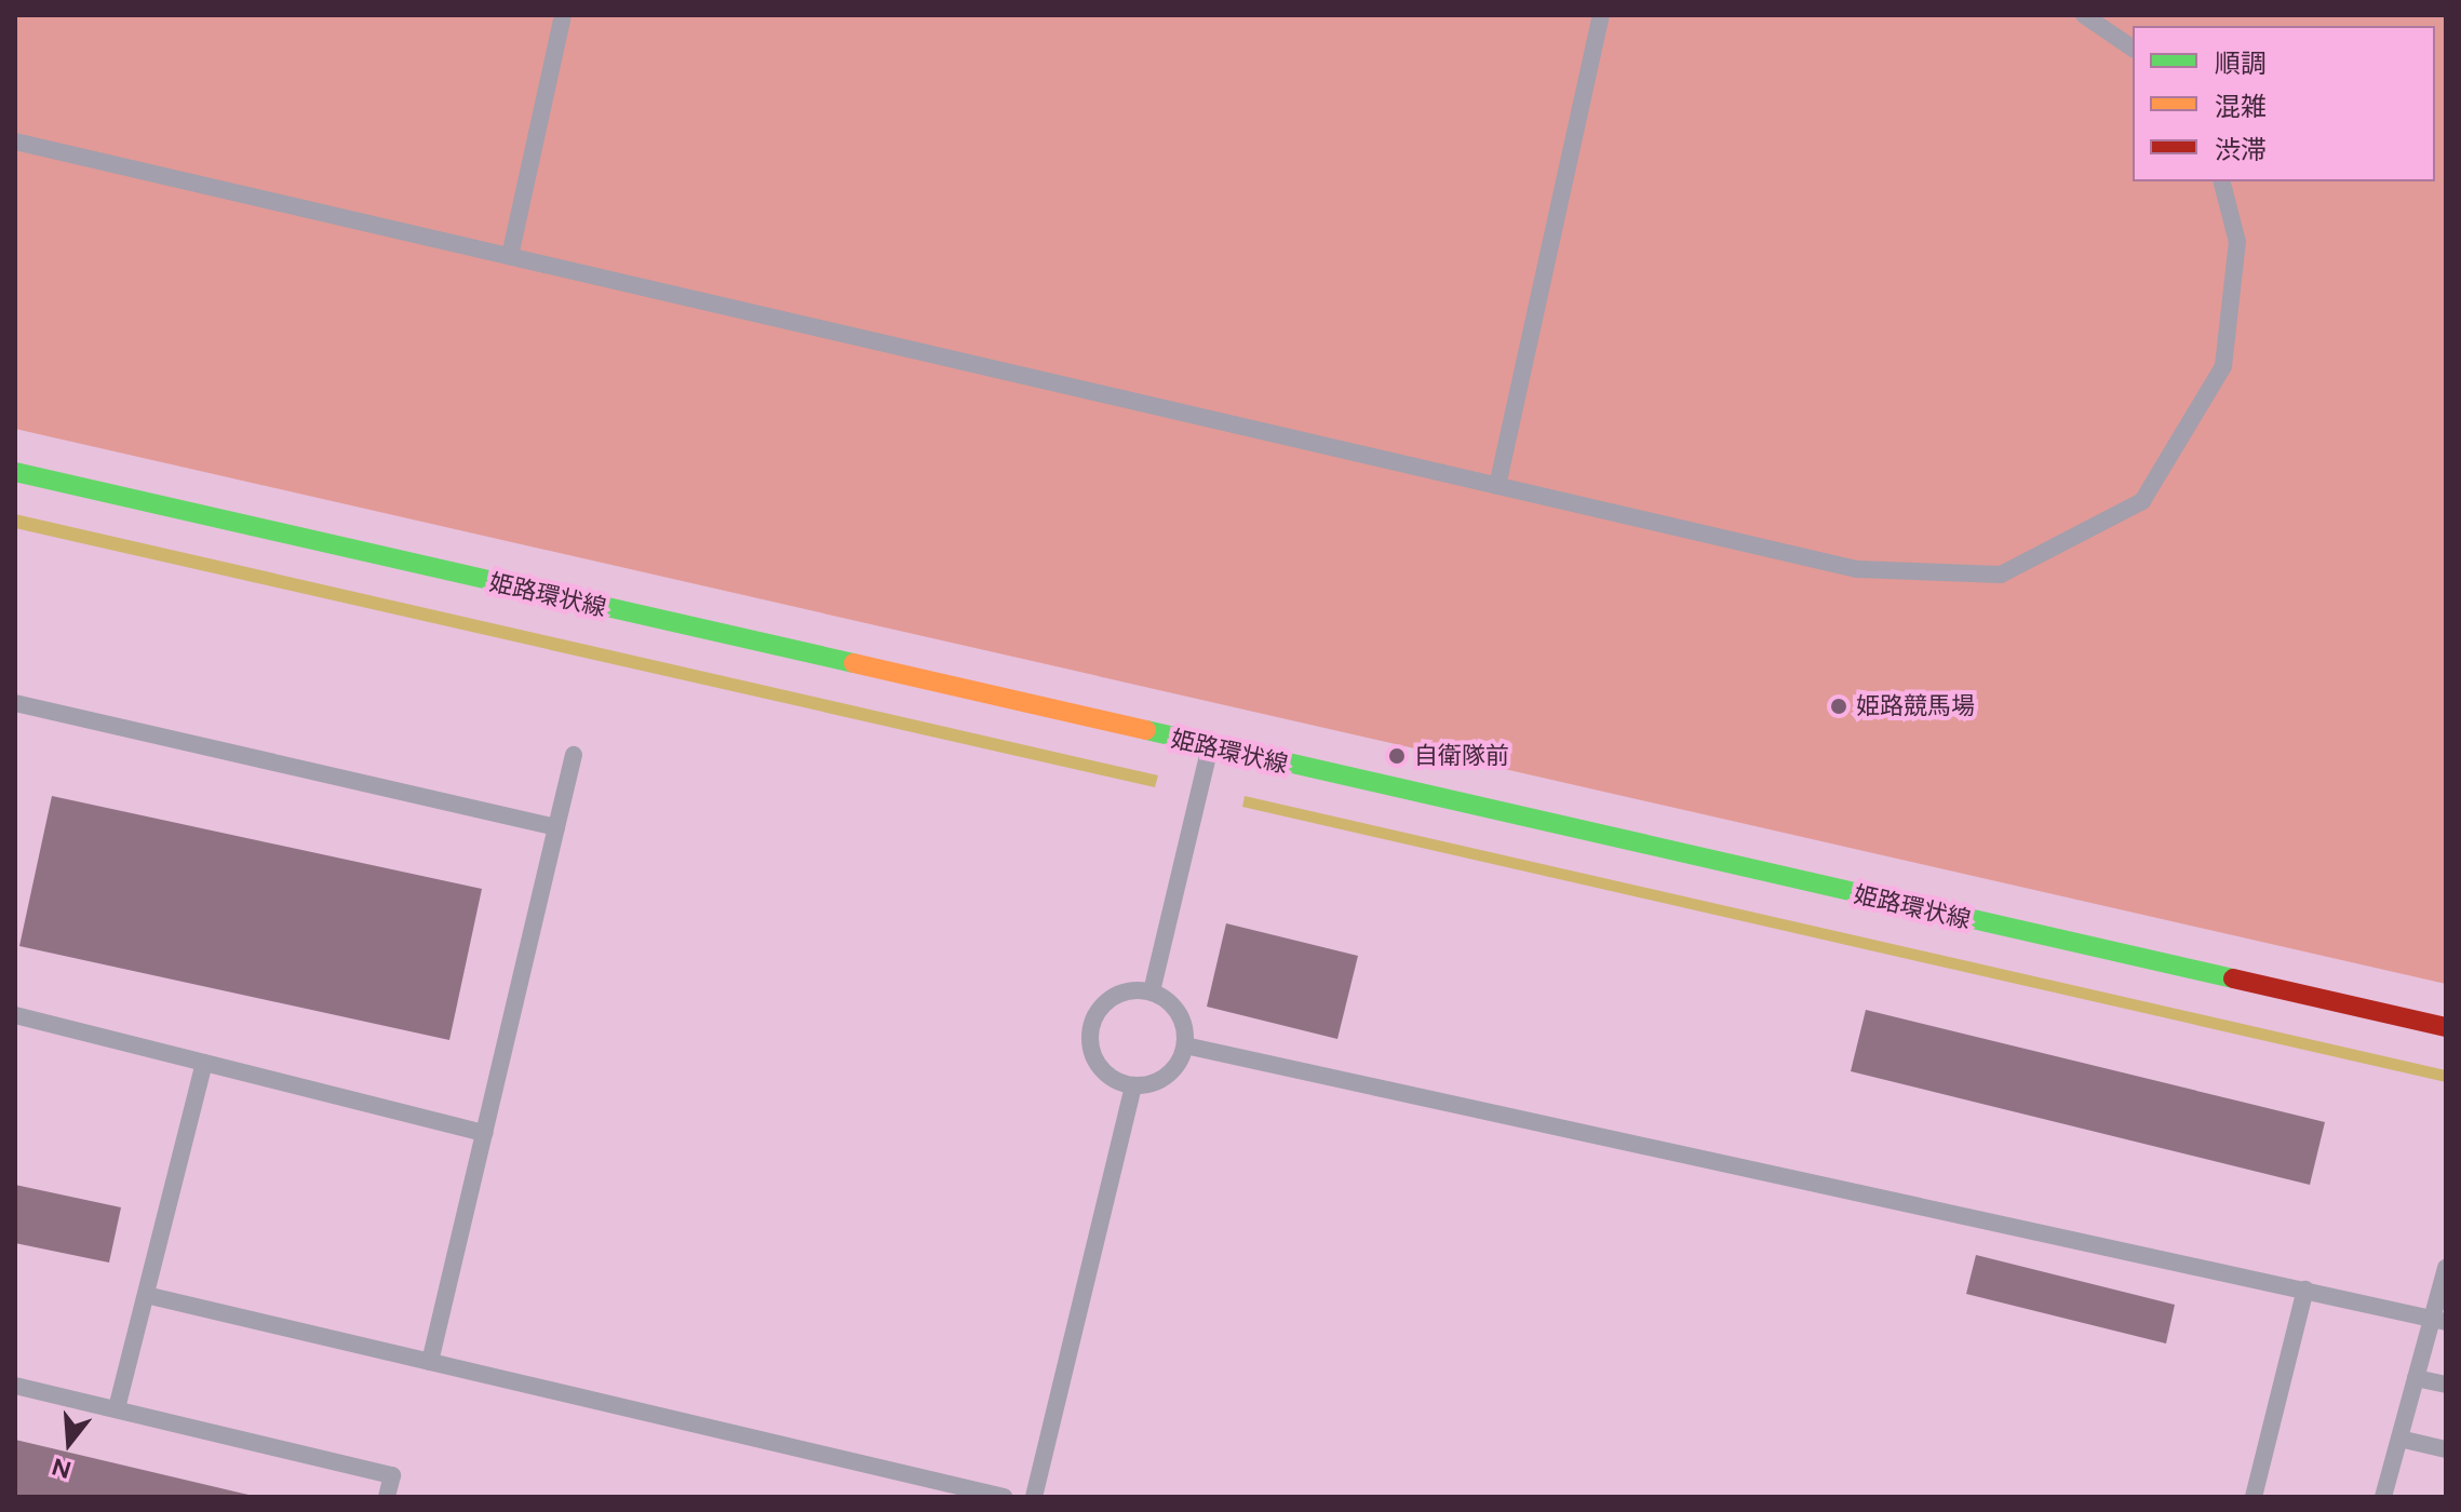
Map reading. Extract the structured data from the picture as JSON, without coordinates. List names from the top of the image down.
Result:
{
  "streets": {
    "main road": ["姫路環状線"]
  },
  "places": ["姫路競馬場", "自衛隊前"],
  "legend": ["順調", "混雑", "渋滞"],
  "north": "bottom"
}
